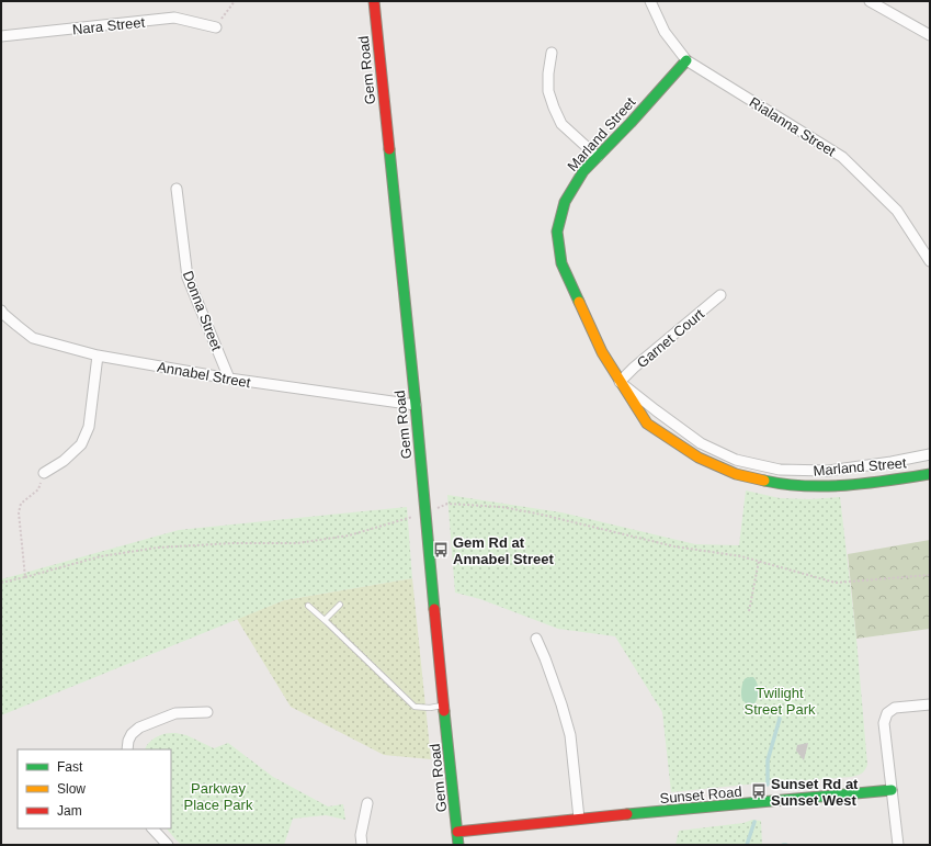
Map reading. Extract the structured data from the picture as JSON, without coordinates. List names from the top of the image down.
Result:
{
  "streets": {
    "street": [
      "Nara Street",
      "Gem Road",
      "Rialanna Street",
      "Marland Street",
      "Donna Street",
      "Garnet Court",
      "Annabel Street",
      "Sunset Road"
    ]
  },
  "crossings": [
    ["Gem Road", "Annabel Street"],
    ["Gem Road", "Sunset Road"],
    ["Rialanna Street", "Marland Street"],
    ["Marland Street", "Garnet Court"],
    ["Donna Street", "Annabel Street"]
  ],
  "parks": ["Twilight Street Park", "Parkway Place Park"],
  "places": {
    "bus stop": ["Gem Rd at Annabel Street", "Sunset Rd at Sunset West"]
  },
  "legend": ["Fast", "Slow", "Jam"]
}
